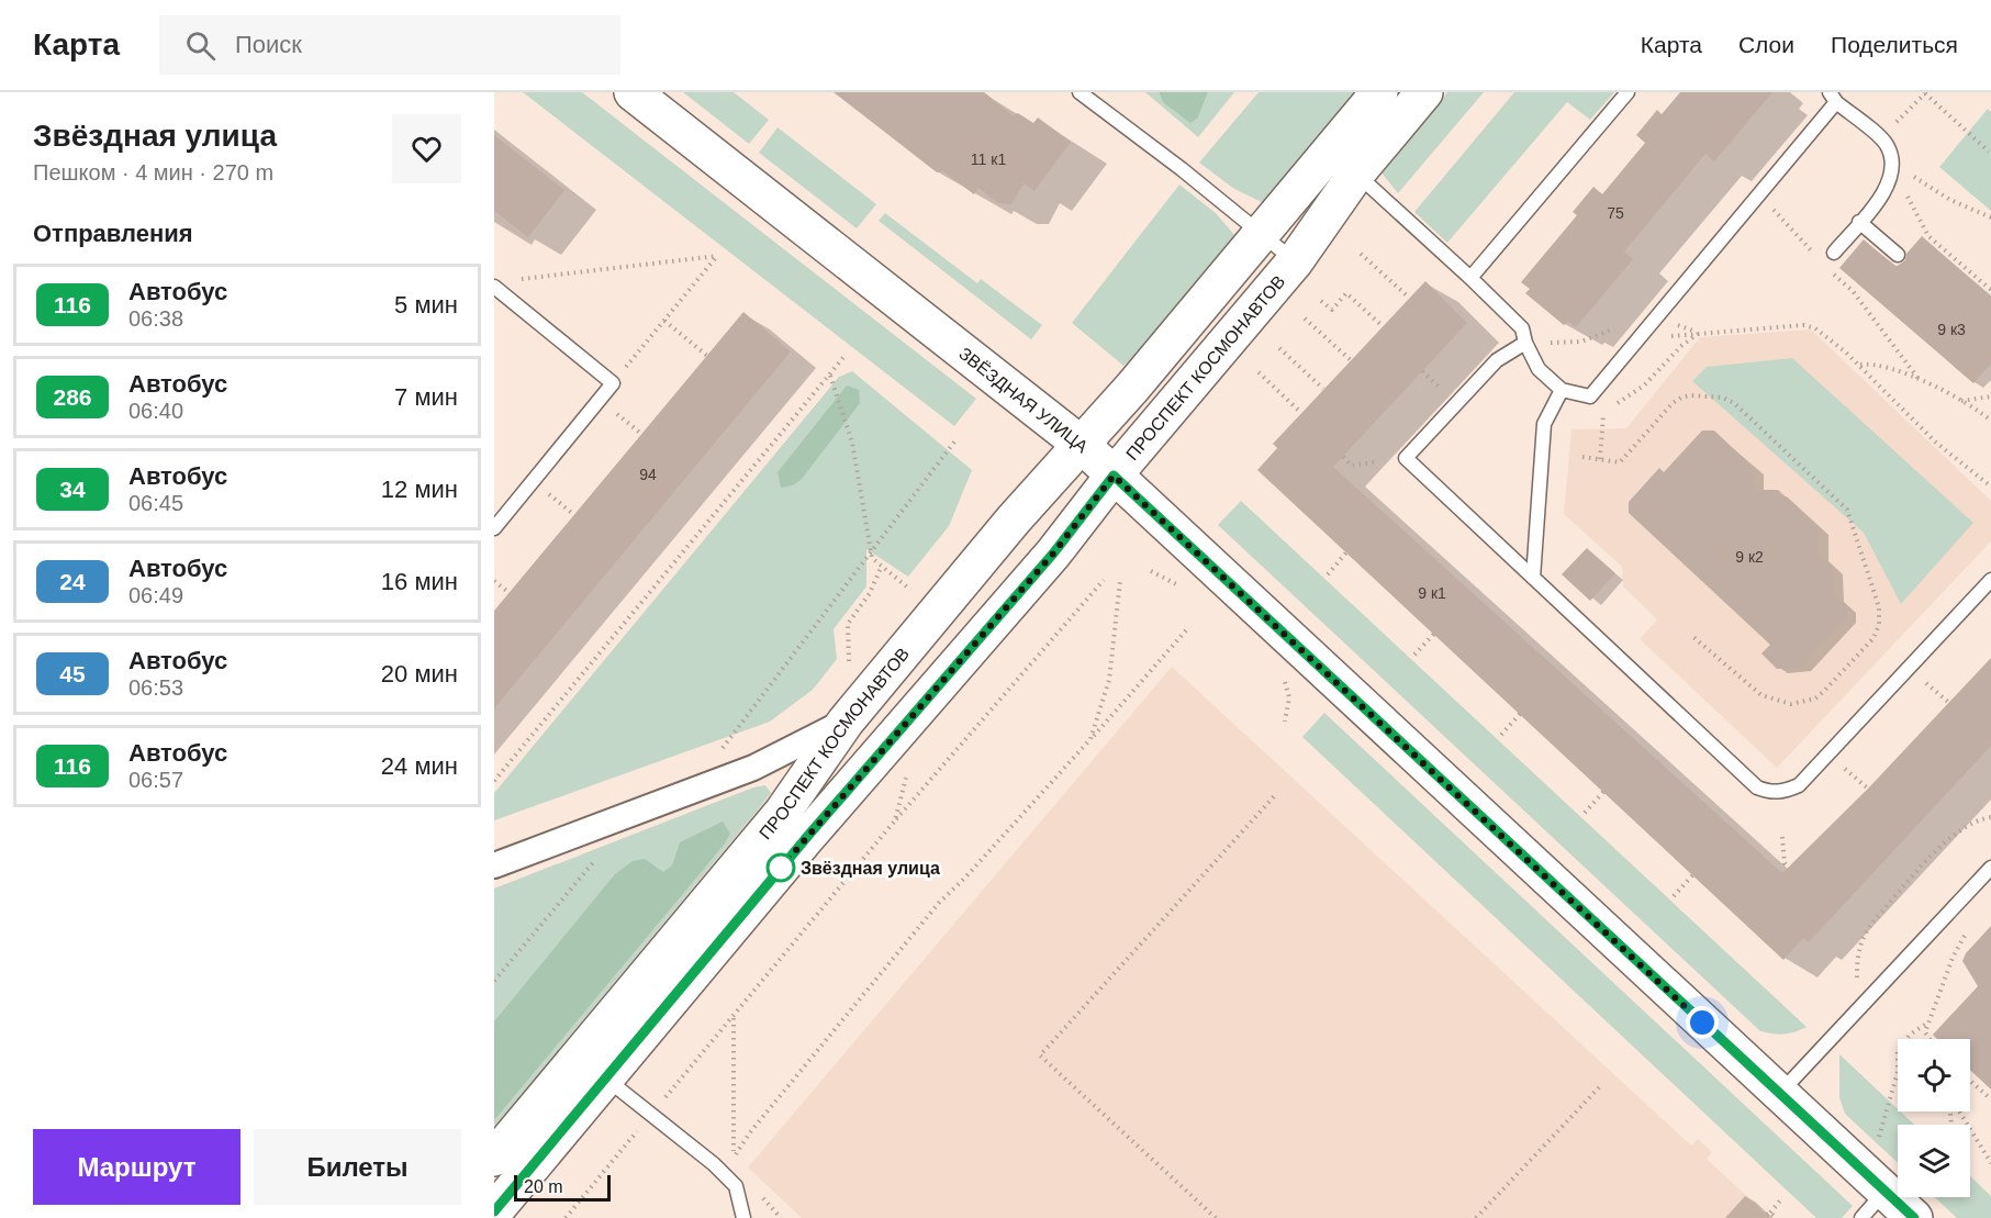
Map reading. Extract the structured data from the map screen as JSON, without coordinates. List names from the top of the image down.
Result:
{
  "streets": {
    "street": ["ПРОСПЕКТ КОСМОНАВТОВ", "ЗВЁЗДНАЯ УЛИЦА"]
  },
  "crossings": [
    ["ПРОСПЕКТ КОСМОНАВТОВ", "ЗВЁЗДНАЯ УЛИЦА"]
  ],
  "places": ["Звёздная улица"],
  "lines": ["bus line 116"],
  "house_numbers": [
    "11 к1",
    "75",
    "9 к3",
    "94",
    "9 к2",
    "9 к1"
  ],
  "scale_bar": "20 m",
  "page": {
    "header": "Карта",
    "search": "Поиск",
    "nav": ["Карта", "Слои", "Поделиться"],
    "heading": [
      ["Звёздная улица", "Пешком · 4 мин · 270 m"],
      "Отправления"
    ],
    "list": [
      {
        "mark": "116",
        "name": "Автобус",
        "note": "06:38",
        "value": "5 мин"
      },
      {
        "mark": "286",
        "name": "Автобус",
        "note": "06:40",
        "value": "7 мин"
      },
      {
        "mark": "34",
        "name": "Автобус",
        "note": "06:45",
        "value": "12 мин"
      },
      {
        "mark": "24",
        "name": "Автобус",
        "note": "06:49",
        "value": "16 мин"
      },
      {
        "mark": "45",
        "name": "Автобус",
        "note": "06:53",
        "value": "20 мин"
      },
      {
        "mark": "116",
        "name": "Автобус",
        "note": "06:57",
        "value": "24 мин"
      }
    ],
    "buttons": ["Маршрут", "Билеты"],
    "scale": "20 m"
  }
}
